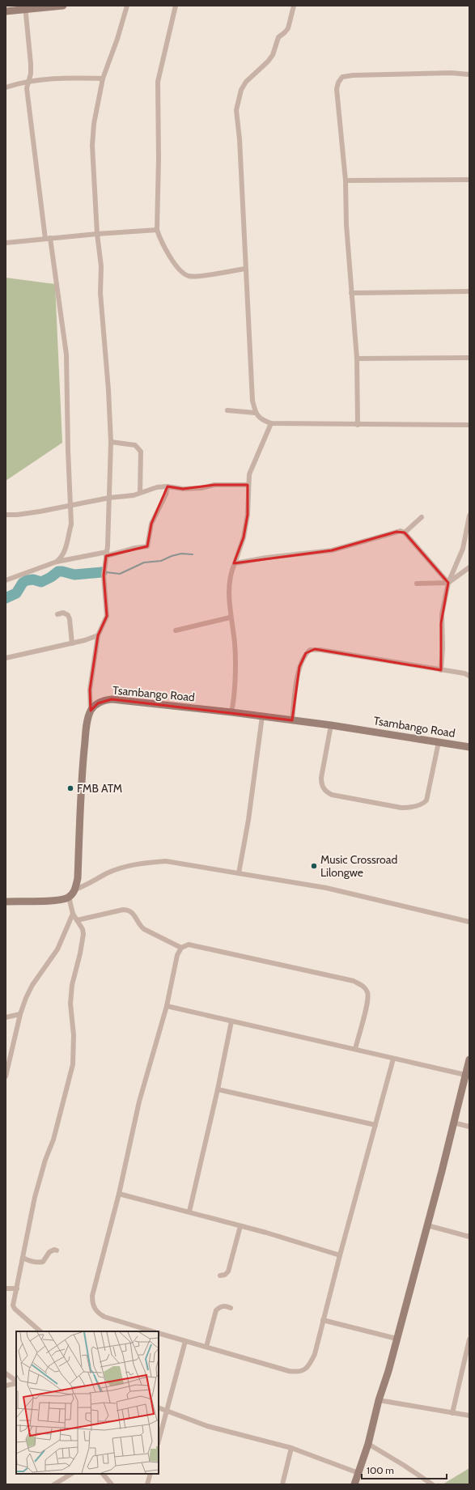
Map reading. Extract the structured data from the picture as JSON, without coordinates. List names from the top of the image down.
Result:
{
  "streets": {
    "street": ["Tsambango Road"]
  },
  "places": ["FMB ATM", "Music Crossroad Lilongwe"],
  "scale_bar": "100 m"
}
